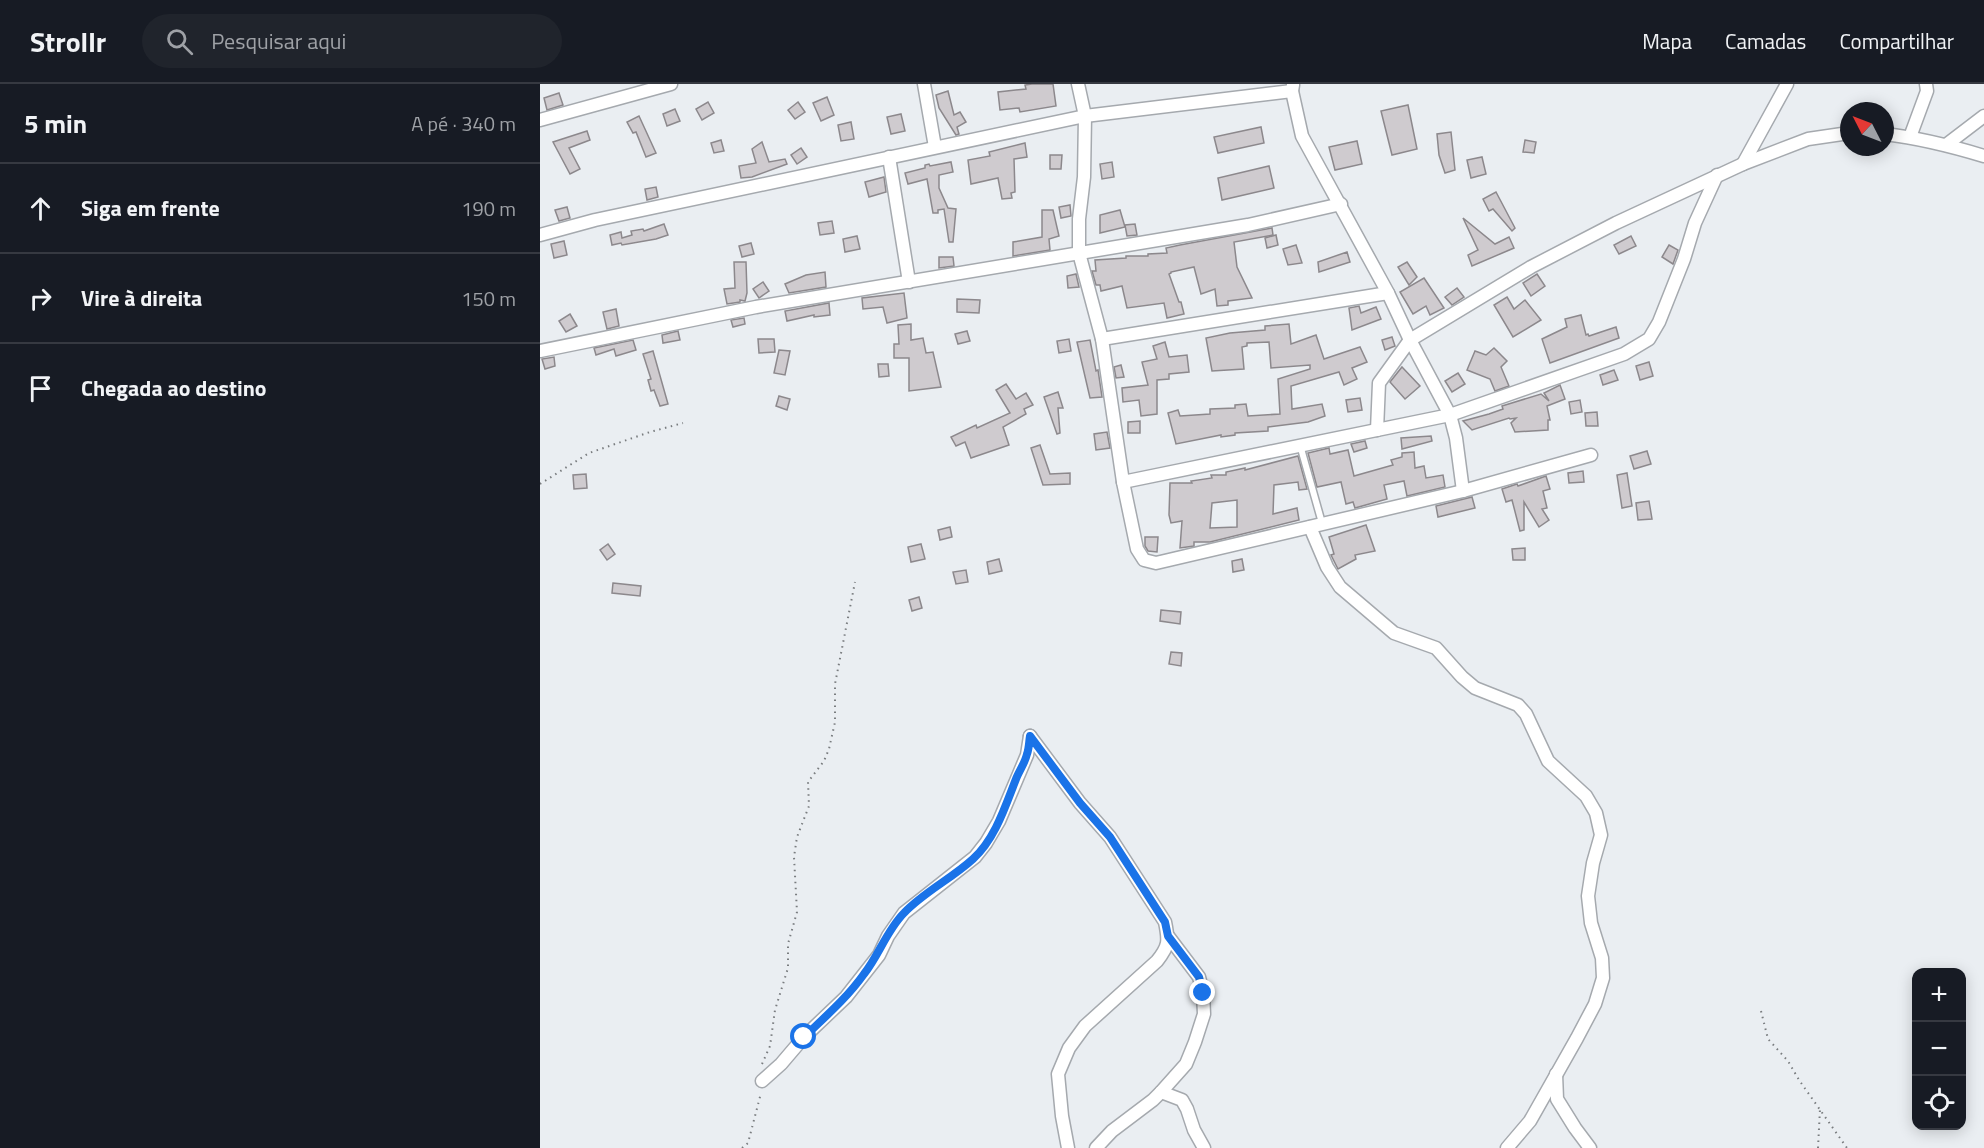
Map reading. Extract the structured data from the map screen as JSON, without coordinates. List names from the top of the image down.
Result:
{
  "north": "top left",
  "page": {
    "header": "Strollr",
    "search": "Pesquisar aqui",
    "nav": ["Mapa", "Camadas", "Compartilhar"],
    "heading": ["5 min", "A pé · 340 m"],
    "list": [
      ["Siga em frente", "190 m"],
      ["Vire à direita", "150 m"],
      "Chegada ao destino"
    ],
    "map_buttons": ["+", "−"]
  }
}
